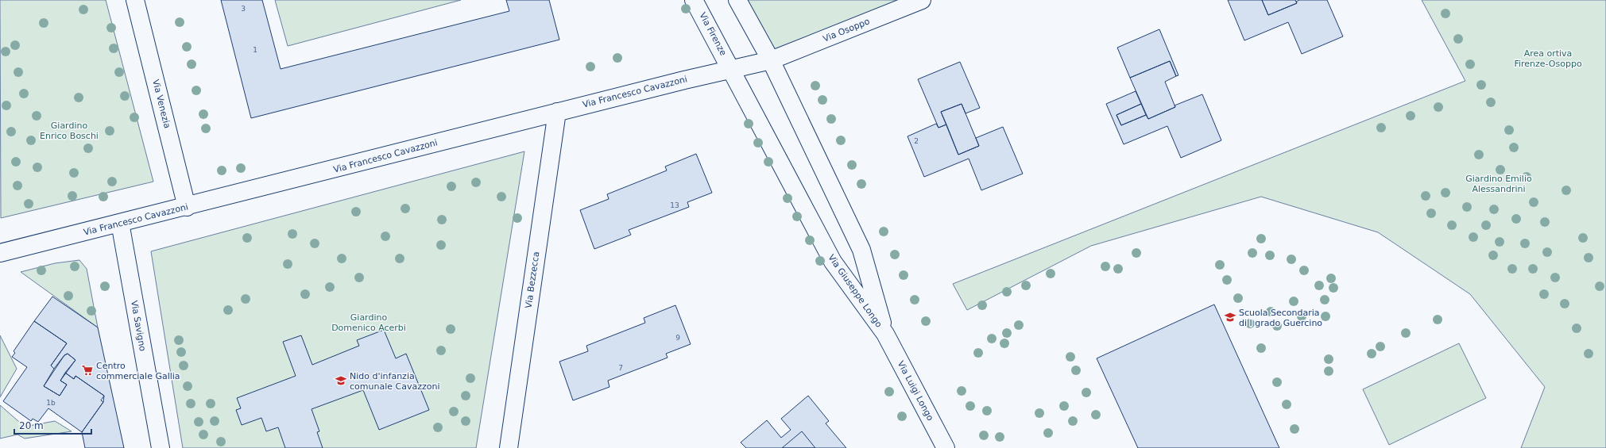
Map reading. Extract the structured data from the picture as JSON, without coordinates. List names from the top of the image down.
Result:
{
  "streets": {
    "street": [
      "Via Osoppo",
      "Via Firenze",
      "Via Francesco Cavazzoni",
      "Via Venezia",
      "Via Bezzecca",
      "Via Giuseppe Longo",
      "Via Savigno",
      "Via Luigi Longo"
    ]
  },
  "crossings": [
    ["Via Osoppo", "Via Francesco Cavazzoni"],
    ["Via Osoppo", "Via Giuseppe Longo"],
    ["Via Firenze", "Via Francesco Cavazzoni"],
    ["Via Firenze", "Via Giuseppe Longo"],
    ["Via Francesco Cavazzoni", "Via Venezia"],
    ["Via Francesco Cavazzoni", "Via Bezzecca"],
    ["Via Francesco Cavazzoni", "Via Giuseppe Longo"],
    ["Via Francesco Cavazzoni", "Via Savigno"],
    ["Via Giuseppe Longo", "Via Luigi Longo"]
  ],
  "parks": [
    "Area ortiva Firenze-Osoppo",
    "Giardino Enrico Boschi",
    "Giardino Emilio Alessandrini",
    "Giardino Domenico Acerbi"
  ],
  "places": {
    "school or university": ["Scuola Secondaria di I grado Guercino", "Nido d'infanzia comunale Cavazzoni"],
    "supermarket": ["Centro commerciale Gallia"]
  },
  "house_numbers": [
    "3",
    "1",
    "2",
    "13",
    "9",
    "7",
    "1b"
  ],
  "scale_bar": "20 m"
}
